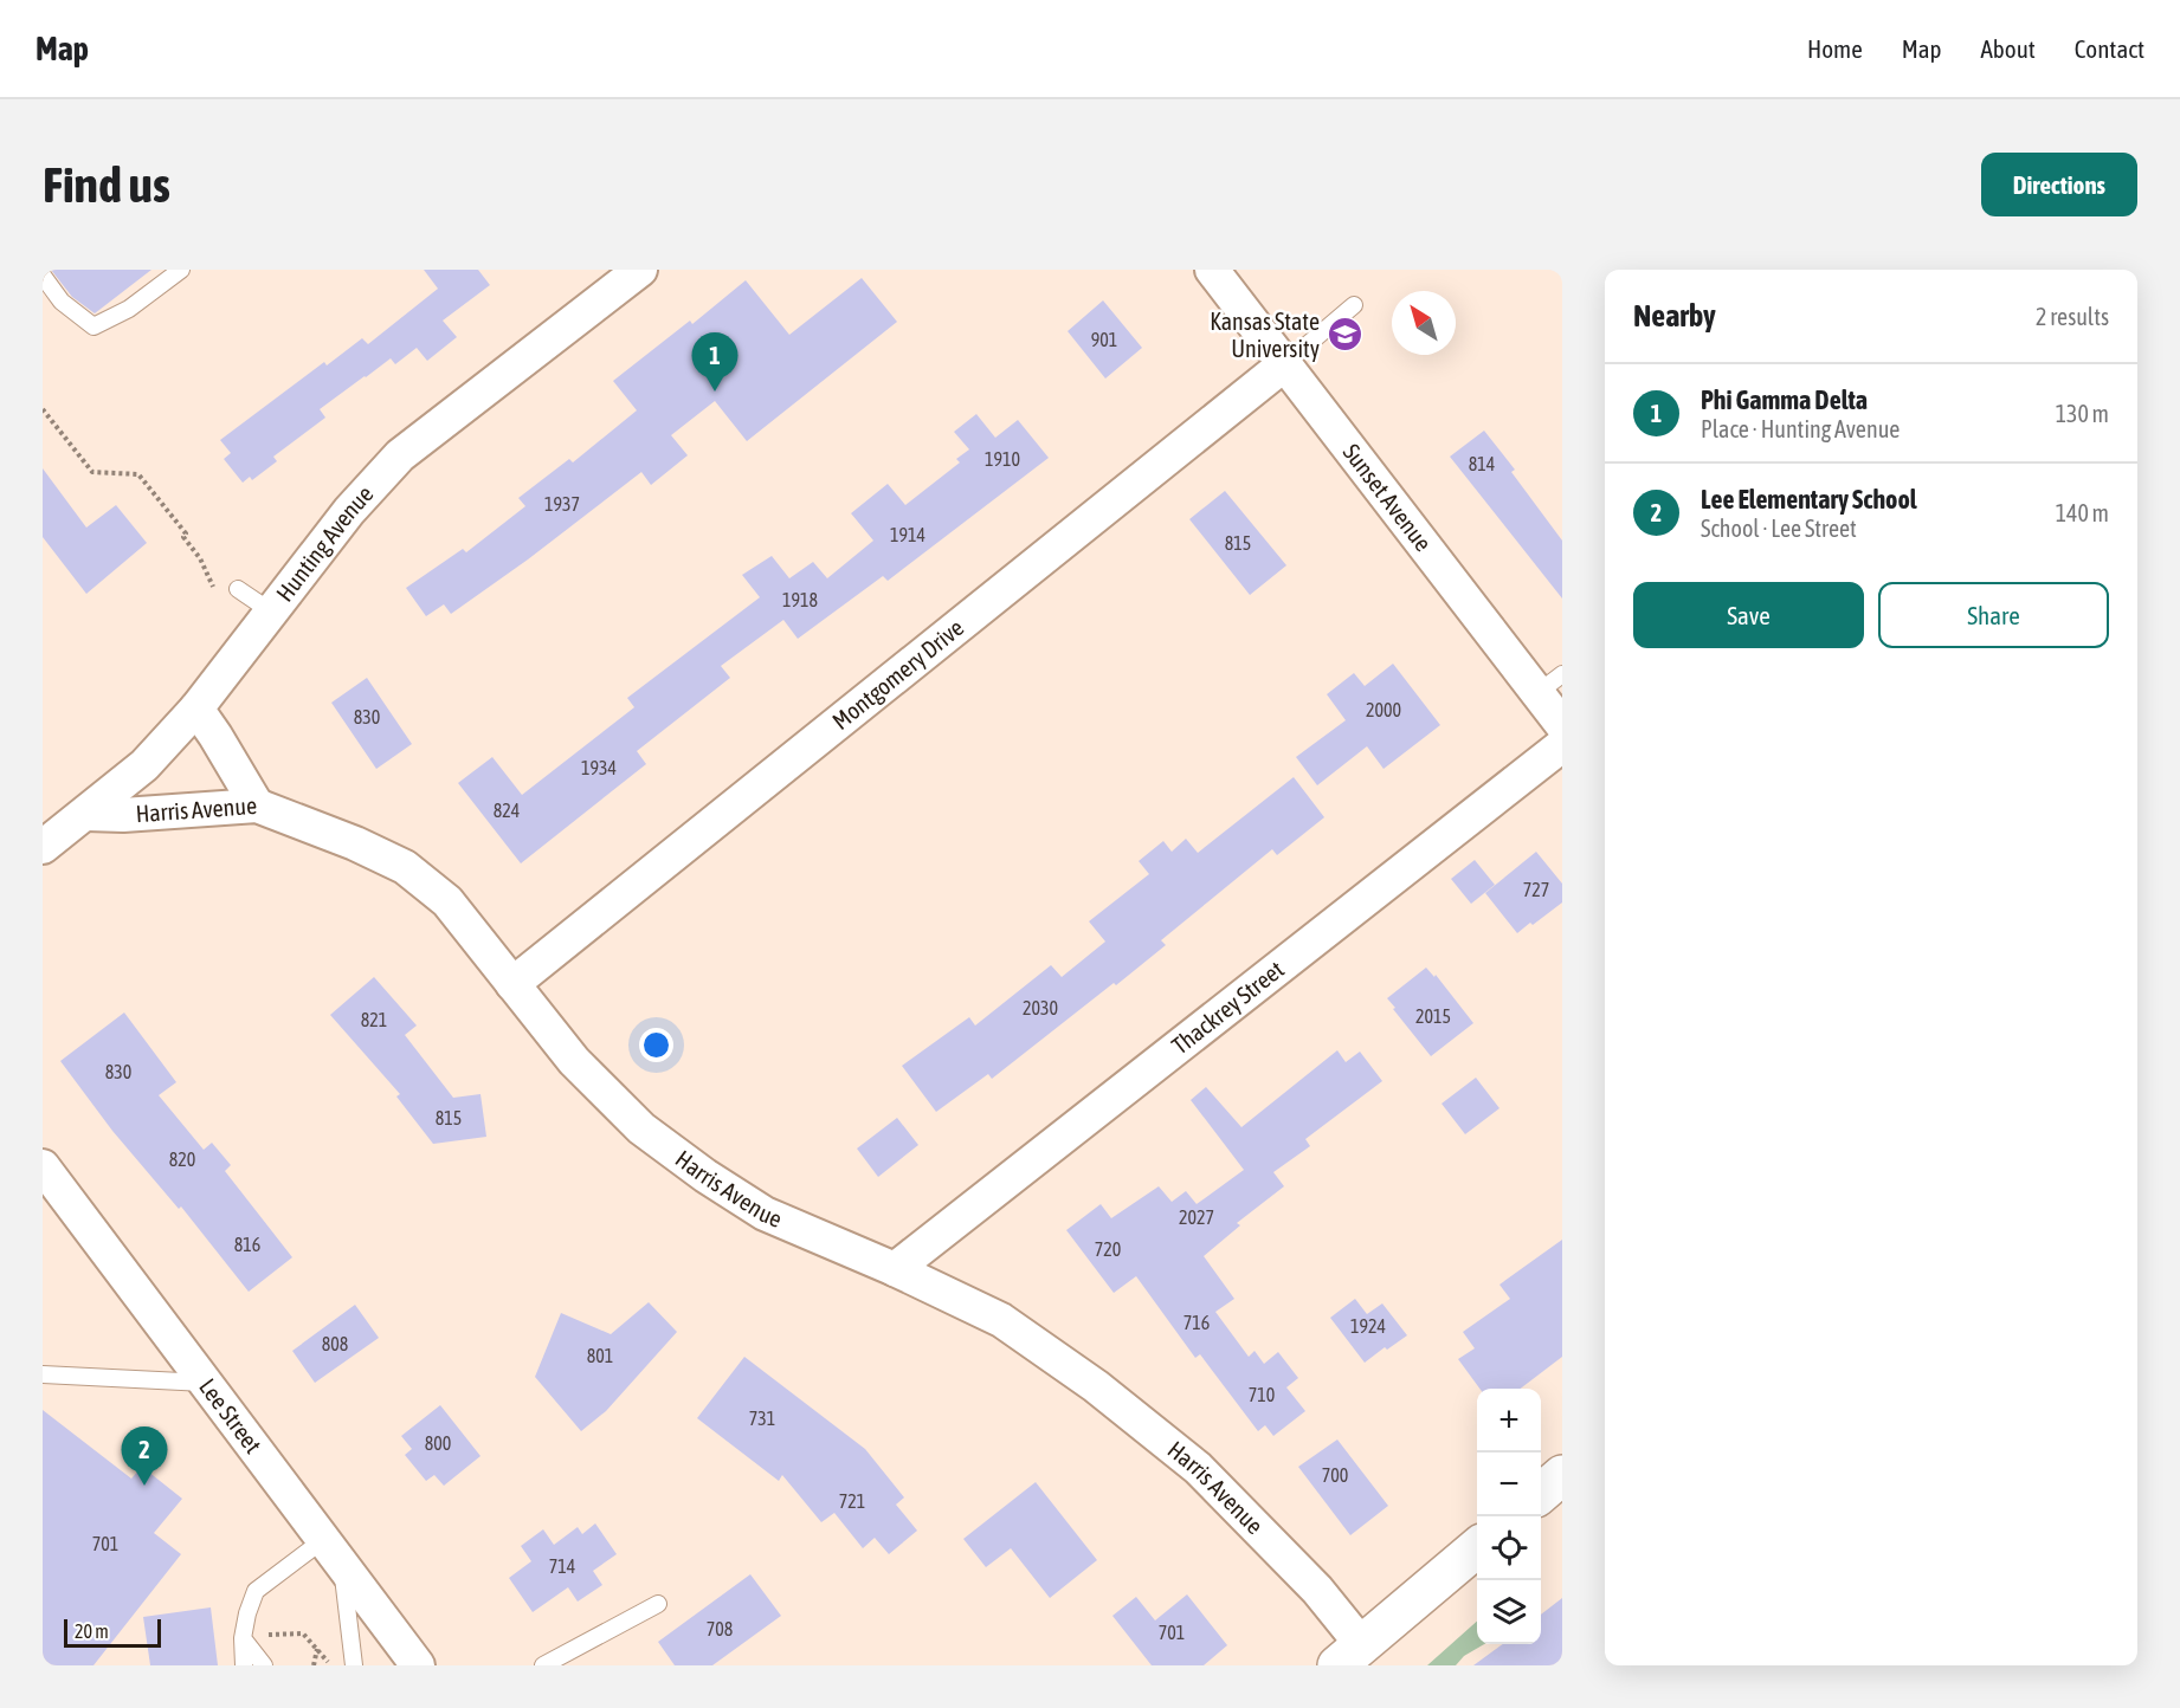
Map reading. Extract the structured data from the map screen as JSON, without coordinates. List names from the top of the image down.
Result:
{
  "streets": {
    "street": [
      "Sunset Avenue",
      "Hunting Avenue",
      "Montgomery Drive",
      "Harris Avenue",
      "Thackrey Street",
      "Lee Street"
    ]
  },
  "crossings": [
    ["Sunset Avenue", "Montgomery Drive"],
    ["Hunting Avenue", "Harris Avenue"],
    ["Montgomery Drive", "Harris Avenue"],
    ["Harris Avenue", "Thackrey Street"]
  ],
  "places": {
    "school or university": ["Kansas State University"]
  },
  "house_numbers": [
    "901",
    "1910",
    "814",
    "1937",
    "1914",
    "815",
    "1918",
    "2000",
    "830",
    "1934",
    "824",
    "727",
    "2030",
    "2015",
    "821",
    "830",
    "815",
    "820",
    "2027",
    "816",
    "720",
    "716",
    "1924",
    "808",
    "801",
    "710",
    "731",
    "800",
    "700",
    "721",
    "701",
    "714",
    "708",
    "701"
  ],
  "scale_bar": "20 m",
  "north": "top left",
  "page": {
    "header": "Map",
    "nav": [
      "Home",
      "Map",
      "About",
      "Contact"
    ],
    "buttons": [
      "Directions",
      ["Save", "Share"]
    ],
    "title": "Find us",
    "heading": ["Nearby", "2 results"],
    "pins": ["1", "2"],
    "list": [
      {
        "mark": "1",
        "name": "Phi Gamma Delta",
        "note": "Place · Hunting Avenue",
        "value": "130 m"
      },
      {
        "mark": "2",
        "name": "Lee Elementary School",
        "note": "School · Lee Street",
        "value": "140 m"
      }
    ],
    "map_buttons": ["+", "−"],
    "scale": "20 m"
  }
}
